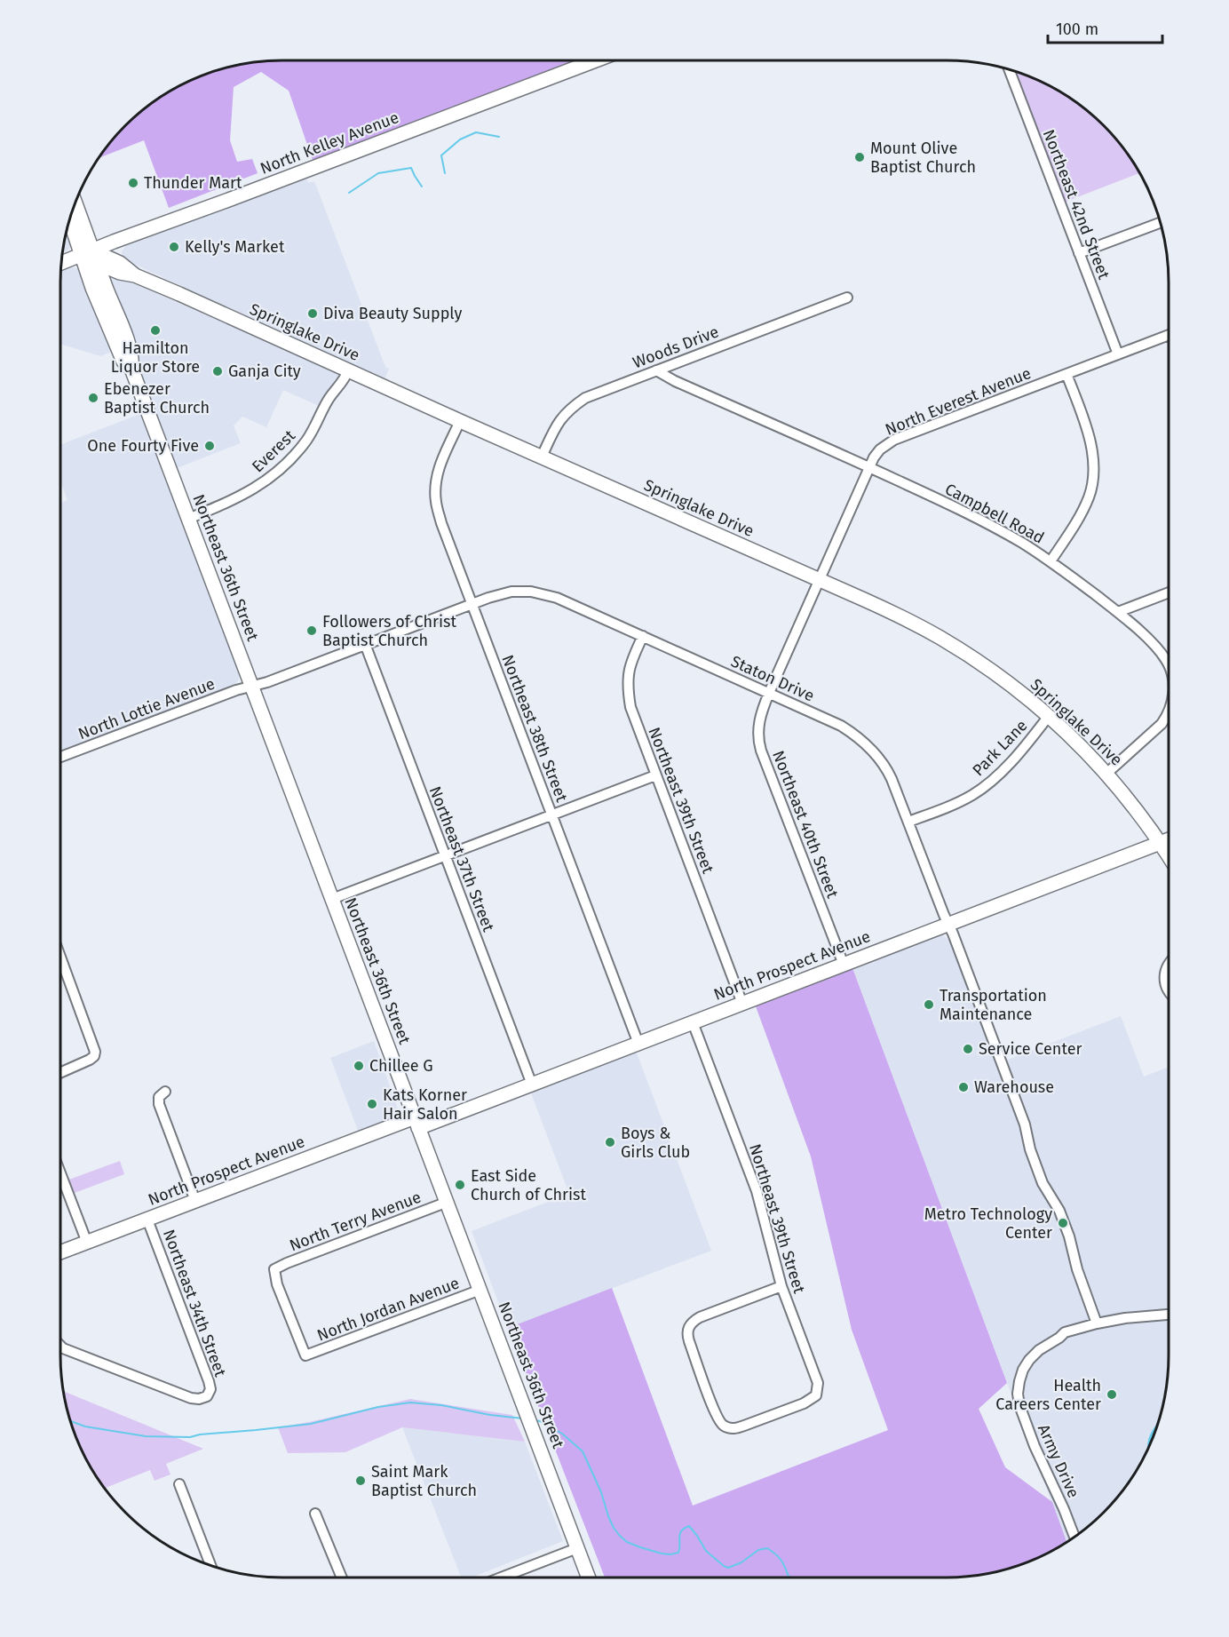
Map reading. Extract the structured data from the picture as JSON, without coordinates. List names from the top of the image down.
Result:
{
  "streets": {
    "street": [
      "North Kelley Avenue",
      "Northeast 42nd Street",
      "Springlake Drive",
      "Woods Drive",
      "North Everest Avenue",
      "Everest",
      "Campbell Road",
      "Northeast 36th Street",
      "Staton Drive",
      "North Lottie Avenue",
      "Northeast 38th Street",
      "Park Lane",
      "Northeast 39th Street",
      "Northeast 40th Street",
      "Northeast 37th Street",
      "North Prospect Avenue",
      "North Terry Avenue",
      "Northeast 34th Street",
      "North Jordan Avenue",
      "Army Drive"
    ]
  },
  "crossings": [
    ["North Kelley Avenue", "Springlake Drive"],
    ["North Kelley Avenue", "Northeast 36th Street"],
    ["Northeast 42nd Street", "North Everest Avenue"],
    ["Springlake Drive", "Woods Drive"],
    ["Springlake Drive", "North Everest Avenue"],
    ["Springlake Drive", "Everest"],
    ["Springlake Drive", "Campbell Road"],
    ["Springlake Drive", "Northeast 36th Street"],
    ["Springlake Drive", "Northeast 38th Street"],
    ["Springlake Drive", "Park Lane"],
    ["Springlake Drive", "North Prospect Avenue"],
    ["Woods Drive", "Campbell Road"],
    ["North Everest Avenue", "Campbell Road"],
    ["North Everest Avenue", "Staton Drive"],
    ["North Everest Avenue", "Northeast 40th Street"],
    ["Everest", "Northeast 36th Street"],
    ["Northeast 36th Street", "Staton Drive"],
    ["Northeast 36th Street", "North Lottie Avenue"],
    ["Northeast 36th Street", "North Prospect Avenue"],
    ["Northeast 36th Street", "North Terry Avenue"],
    ["Northeast 36th Street", "North Jordan Avenue"],
    ["Staton Drive", "North Lottie Avenue"],
    ["Staton Drive", "Northeast 38th Street"],
    ["Staton Drive", "Park Lane"],
    ["Staton Drive", "Northeast 39th Street"],
    ["Staton Drive", "Northeast 40th Street"],
    ["Staton Drive", "Northeast 37th Street"],
    ["Staton Drive", "North Prospect Avenue"],
    ["Staton Drive", "Army Drive"],
    ["Northeast 38th Street", "North Prospect Avenue"],
    ["Northeast 39th Street", "North Prospect Avenue"],
    ["Northeast 40th Street", "North Prospect Avenue"],
    ["Northeast 37th Street", "North Prospect Avenue"],
    ["North Prospect Avenue", "Northeast 34th Street"],
    ["North Terry Avenue", "North Jordan Avenue"]
  ],
  "places": [
    "Mount Olive Baptist Church",
    "Thunder Mart",
    "Kelly's Market",
    "Diva Beauty Supply",
    "Hamilton Liquor Store",
    "Ganja City",
    "Ebenezer Baptist Church",
    "One Fourty Five",
    "Followers of Christ Baptist Church",
    "Transportation Maintenance",
    "Service Center",
    "Chillee G",
    "Warehouse",
    "Kats Korner Hair Salon",
    "Boys & Girls Club",
    "East Side Church of Christ",
    "Metro Technology Center",
    "Health Careers Center",
    "Saint Mark Baptist Church"
  ],
  "scale_bar": "100 m"
}
